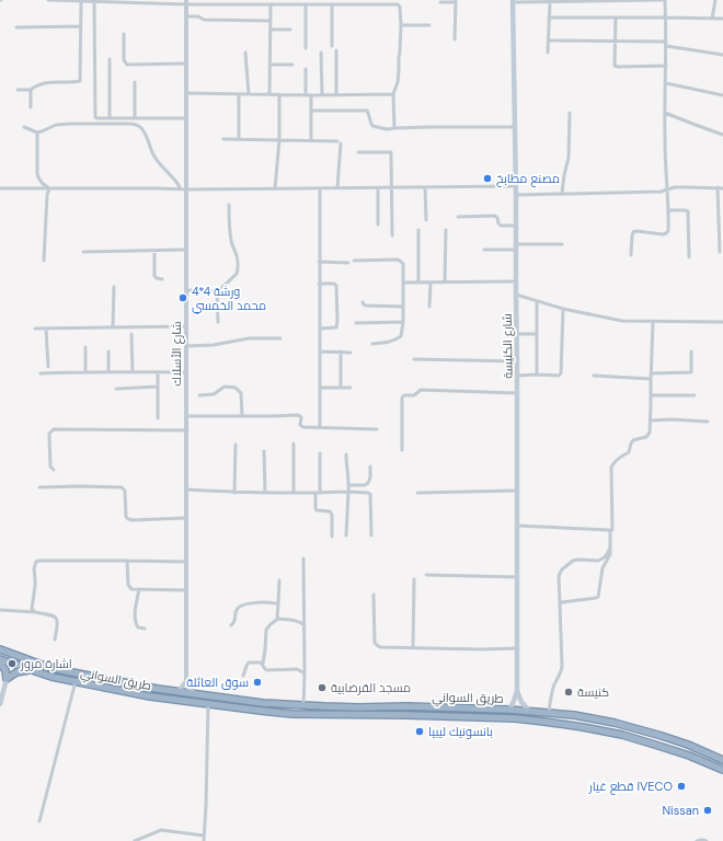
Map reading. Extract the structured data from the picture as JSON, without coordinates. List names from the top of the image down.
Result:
{
  "streets": {
    "highway": ["طريق السواني"],
    "main road": ["شارع الكنيسة"],
    "street": ["شارع الأسلاك"]
  },
  "crossings": [
    ["شارع الكنيسة", "طريق السواني"]
  ],
  "places": [
    "مصنع مطابخ",
    "4*4 ورشة محمد الخمسي",
    "اشارة مرور",
    "سوق العائلة",
    "مسجد القرضابية",
    "كنيسة",
    "بانسونيك ليبيا",
    "قطع غيار IVECO",
    "Nissan"
  ]
}
